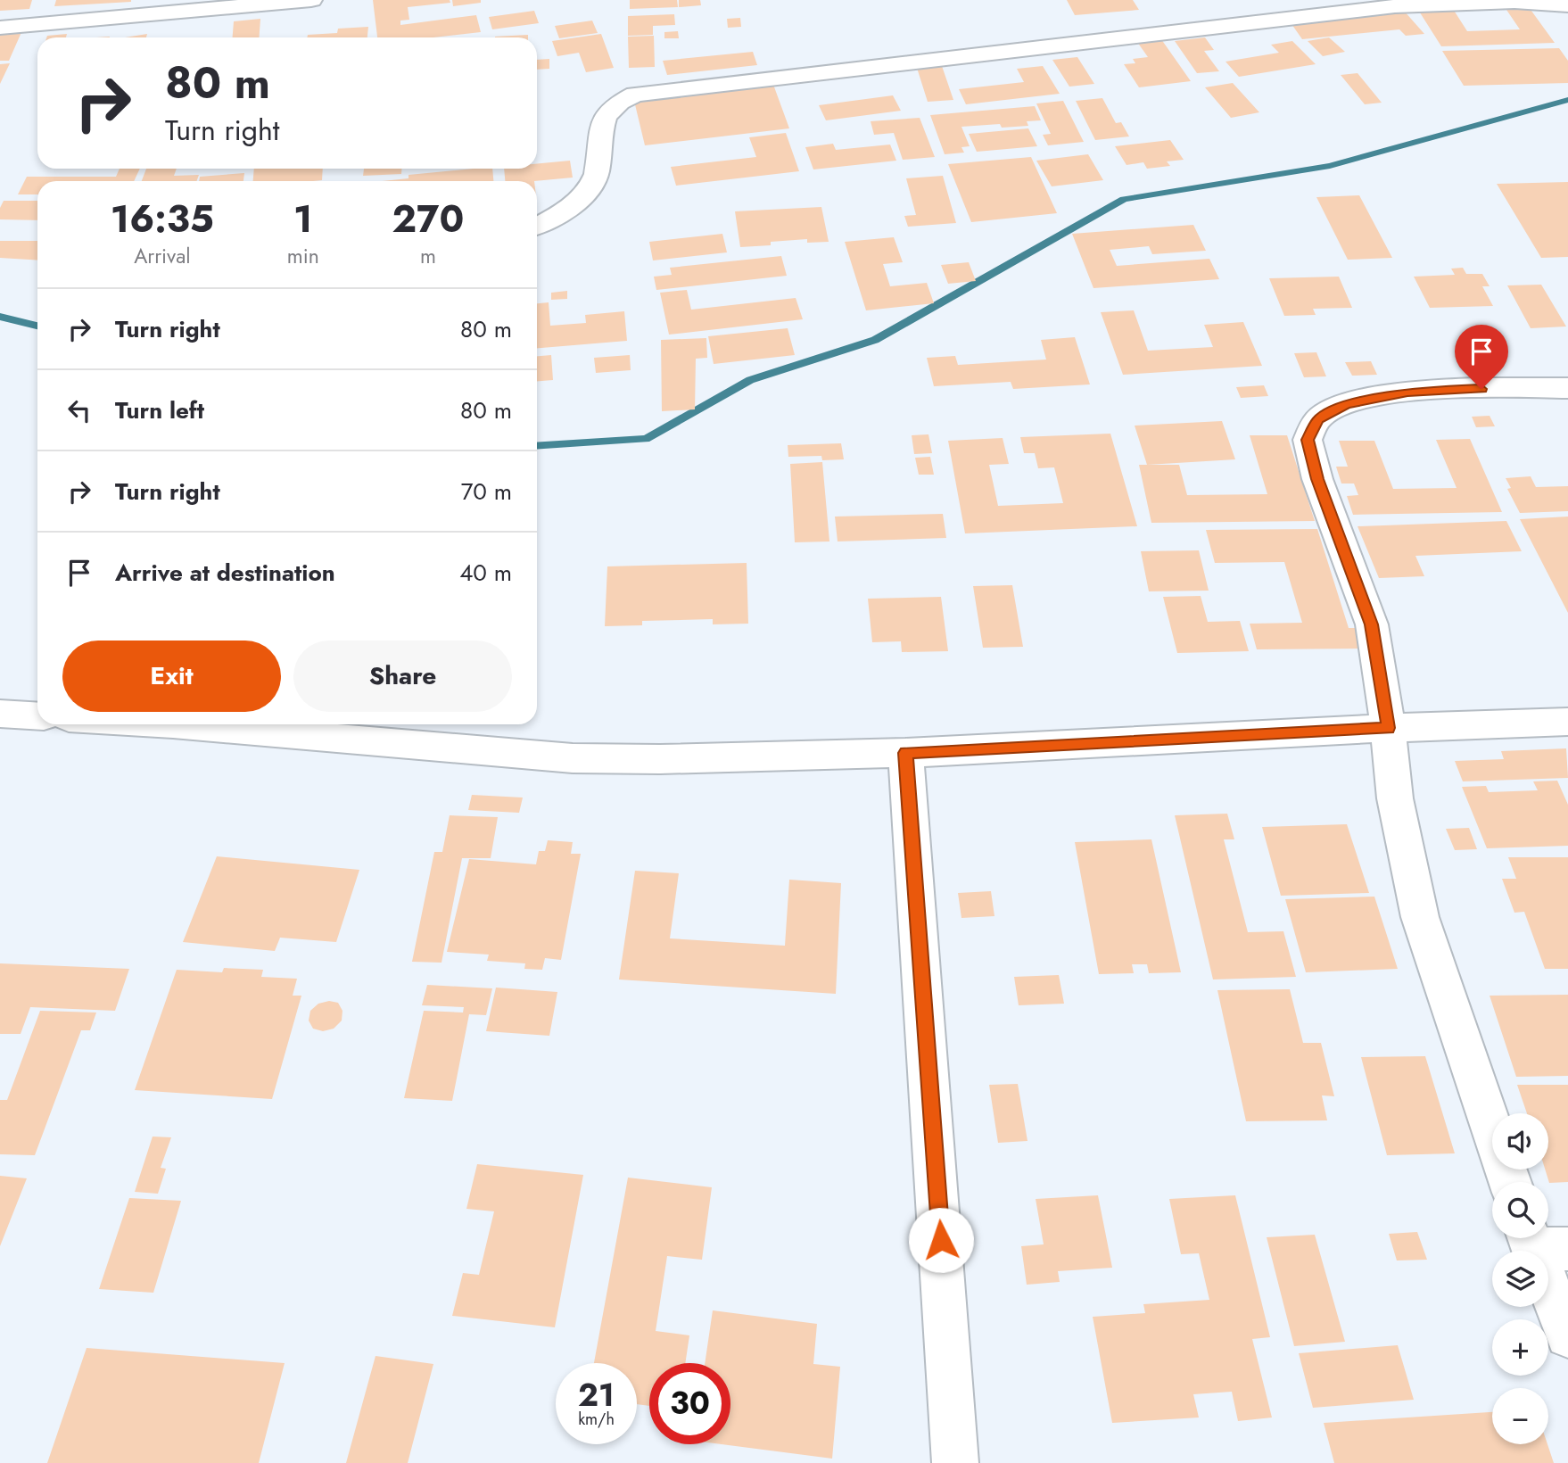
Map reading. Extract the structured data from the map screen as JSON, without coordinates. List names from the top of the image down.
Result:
{
  "page": {
    "turn": ["80 m", "Turn right"],
    "eta": [
      "16:35",
      "Arrival",
      "1",
      "min",
      "270",
      "m"
    ],
    "list": [
      {
        "name": "Turn right",
        "value": "80 m"
      },
      {
        "name": "Turn left",
        "value": "80 m"
      },
      {
        "name": "Turn right",
        "value": "70 m"
      },
      {
        "name": "Arrive at destination",
        "value": "40 m"
      }
    ],
    "buttons": ["Exit", "Share"],
    "map_buttons": ["+", "−"],
    "speed": "21 km/h",
    "limit": "30"
  }
}
